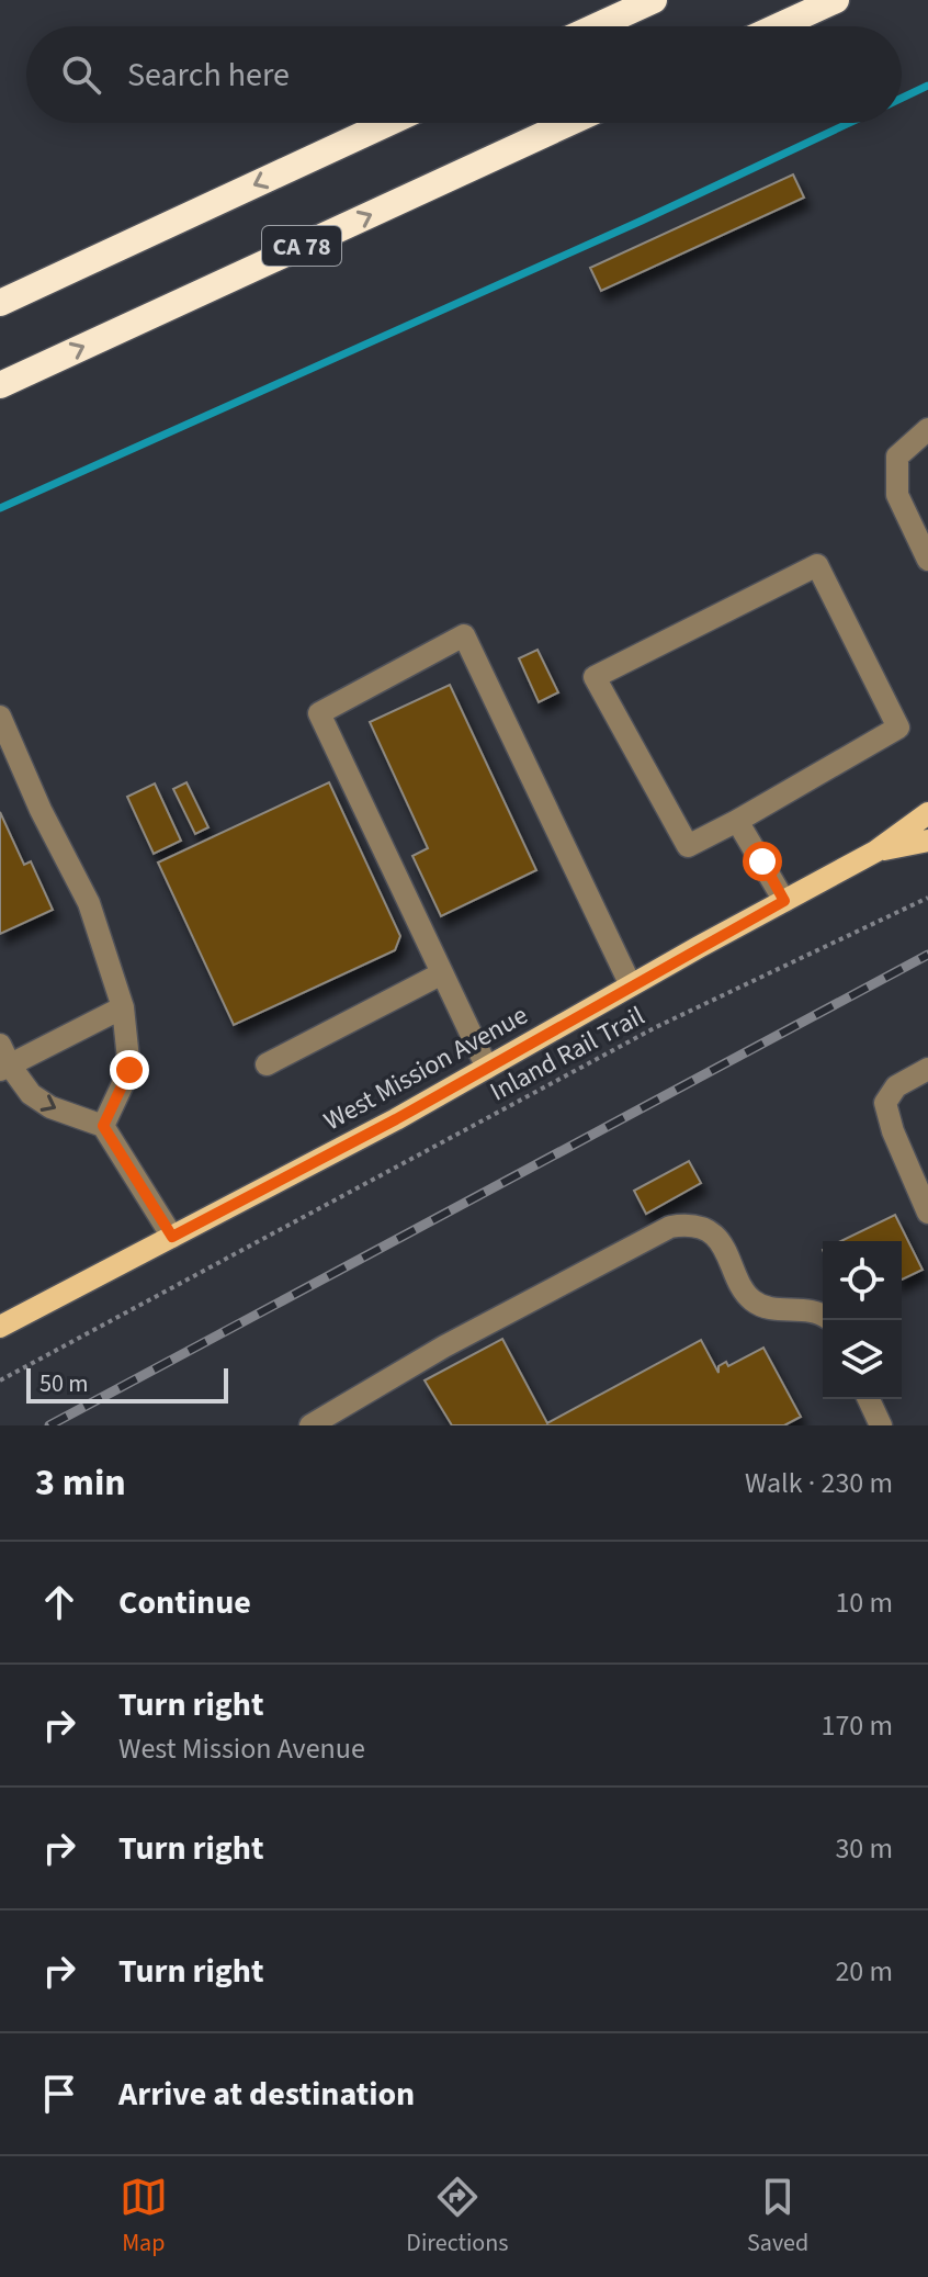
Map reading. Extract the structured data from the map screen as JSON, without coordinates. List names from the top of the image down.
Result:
{
  "streets": {
    "highway": ["CA 78"],
    "main road": ["West Mission Avenue"],
    "path": ["Inland Rail Trail"]
  },
  "scale_bar": "50 m",
  "page": {
    "search": "Search here",
    "scale": "50 m",
    "heading": ["3 min", "Walk · 230 m"],
    "list": [
      ["Continue", "10 m"],
      ["Turn right", "West Mission Avenue", "170 m"],
      ["Turn right", "30 m"],
      ["Turn right", "20 m"],
      "Arrive at destination"
    ],
    "nav": ["Map", "Directions", "Saved"]
  }
}
